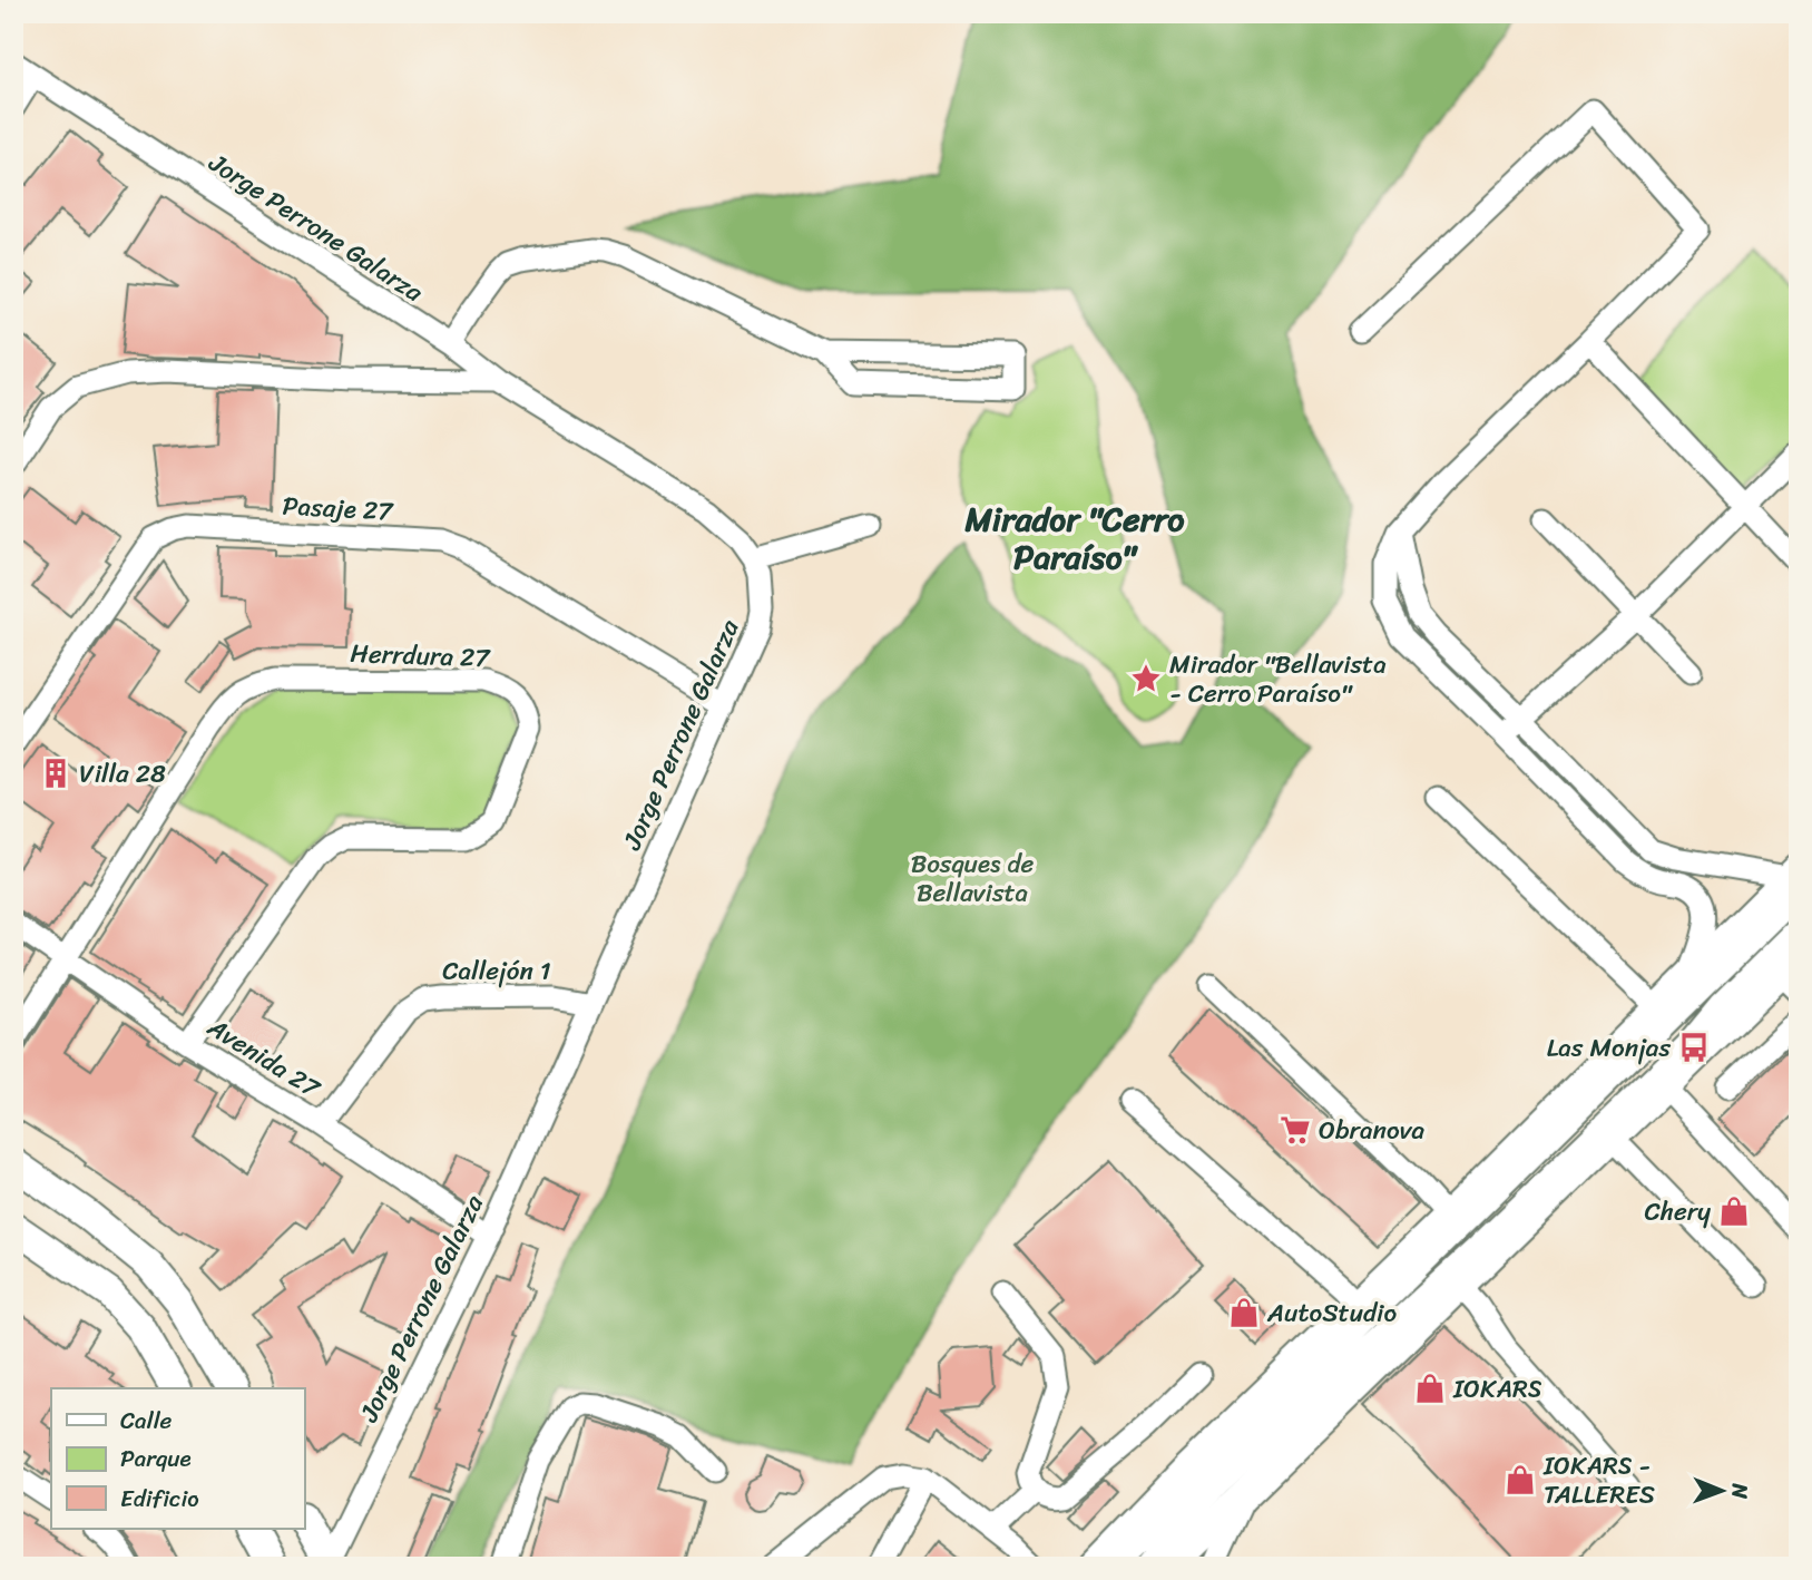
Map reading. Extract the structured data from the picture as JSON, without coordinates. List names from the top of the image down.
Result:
{
  "streets": {
    "street": [
      "Jorge Perrone Galarza",
      "Pasaje 27",
      "Herrdura 27",
      "Callejón 1",
      "Avenida 27"
    ]
  },
  "crossings": [
    ["Jorge Perrone Galarza", "Pasaje 27"],
    ["Jorge Perrone Galarza", "Callejón 1"],
    ["Jorge Perrone Galarza", "Avenida 27"],
    ["Herrdura 27", "Avenida 27"],
    ["Callejón 1", "Avenida 27"]
  ],
  "districts": ["Mirador \"Cerro Paraíso\""],
  "parks": ["Bosques de Bellavista"],
  "places": {
    "place": ["Mirador \"Bellavista - Cerro Paraíso\""],
    "building": ["Villa 28"],
    "bus stop": ["Las Monjas"],
    "supermarket": ["Obranova"],
    "shop": [
      "Chery",
      "AutoStudio",
      "IOKARS",
      "IOKARS - TALLERES"
    ]
  },
  "legend": ["Calle", "Parque", "Edificio"],
  "north": "right"
}
